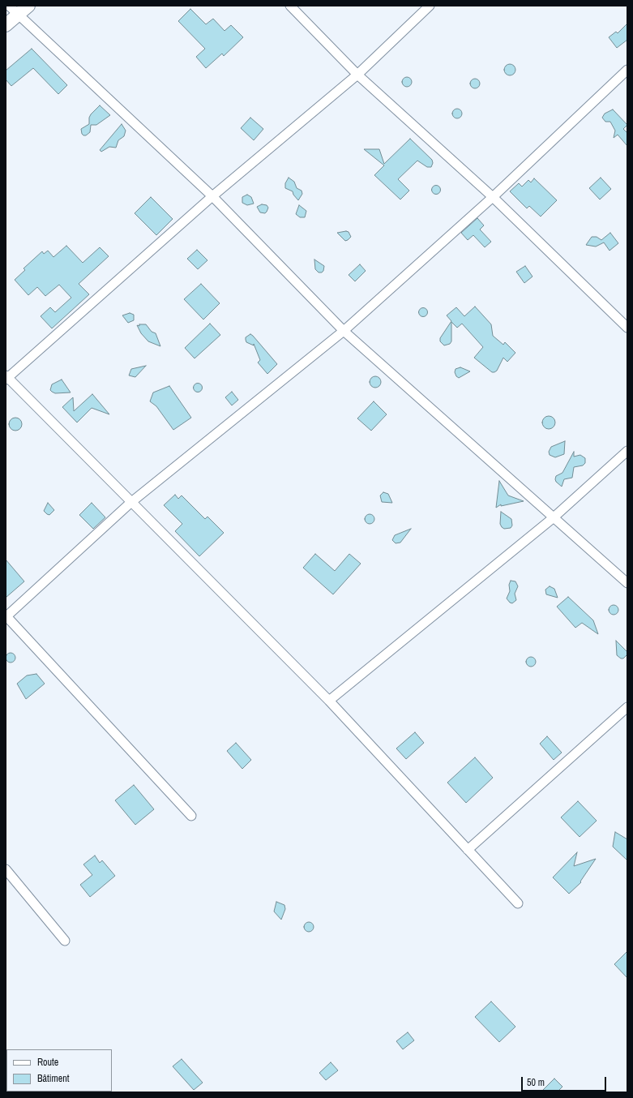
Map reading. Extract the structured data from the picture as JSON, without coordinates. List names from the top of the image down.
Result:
{
  "legend": ["Route", "Bâtiment"],
  "scale_bar": "50 m"
}
